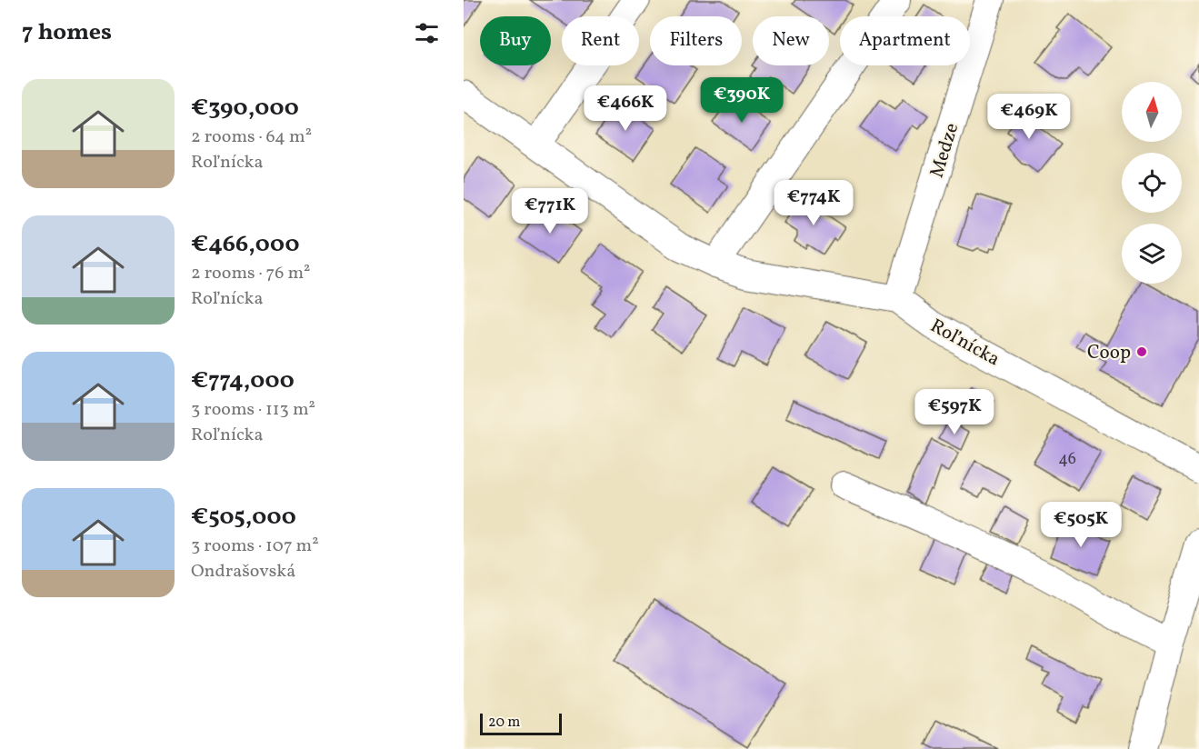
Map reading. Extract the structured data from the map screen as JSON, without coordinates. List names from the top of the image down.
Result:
{
  "streets": {
    "street": ["Medze", "Roľnícka"]
  },
  "crossings": [
    ["Medze", "Roľnícka"]
  ],
  "places": ["Coop"],
  "house_numbers": ["46"],
  "scale_bar": "20 m",
  "north": "top",
  "page": {
    "heading": "7 homes",
    "chip": [
      "Buy",
      "Rent",
      "Filters",
      "New",
      "Apartment"
    ],
    "list": [
      {
        "name": "€390,000",
        "note": "2 rooms · 64 m² · Roľnícka"
      },
      {
        "name": "€466,000",
        "note": "2 rooms · 76 m² · Roľnícka"
      },
      {
        "name": "€774,000",
        "note": "3 rooms · 113 m² · Roľnícka"
      },
      {
        "name": "€505,000",
        "note": "3 rooms · 107 m² · Ondrašovská"
      }
    ],
    "price": [
      "€390K",
      "€466K",
      "€469K",
      "€774K",
      "€771K",
      "€597K",
      "€505K"
    ],
    "scale": "20 m"
  }
}
